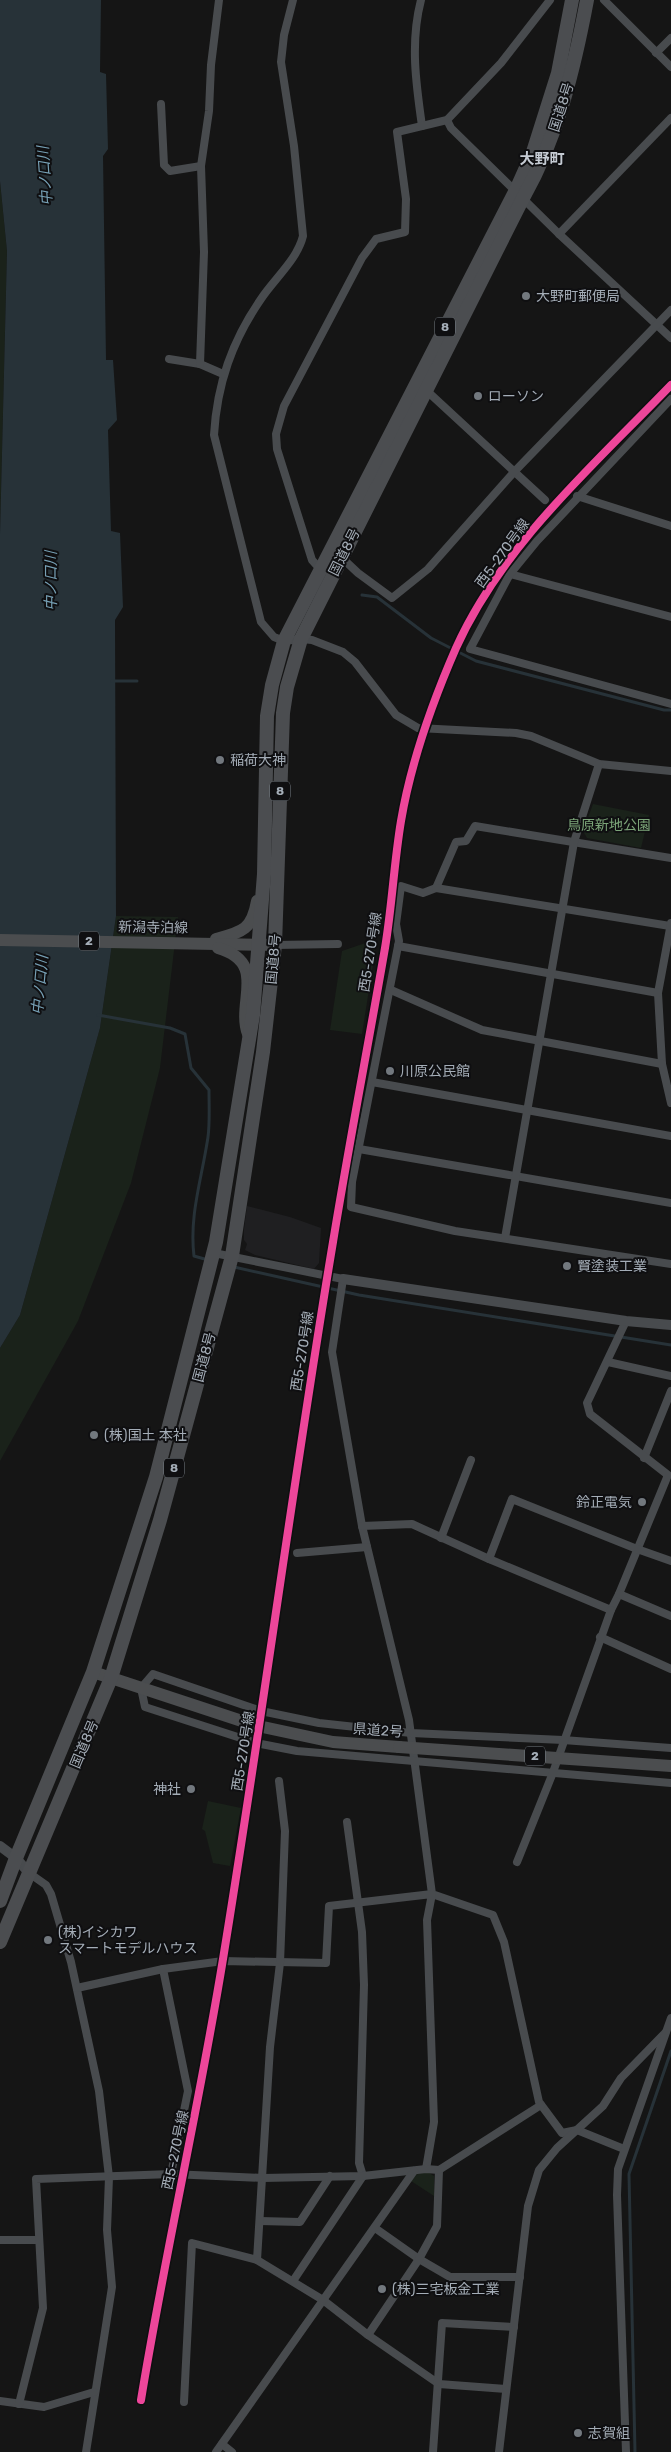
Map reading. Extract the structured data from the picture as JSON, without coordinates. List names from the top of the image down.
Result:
{
  "streets": {
    "highway": ["国道8号", "8"],
    "main road": ["新潟寺泊線", "2", "県道2号"],
    "cycle path": ["西5-270号線"]
  },
  "crossings": [
    ["国道8号", "新潟寺泊線"],
    ["国道8号", "県道2号"]
  ],
  "districts": ["大野町"],
  "water": ["中ノ口川"],
  "parks": ["鳥原新地公園"],
  "places": [
    "大野町郵便局",
    "ローソン",
    "稲荷大神",
    "川原公民館",
    "賢塗装工業",
    "(株)国土 本社",
    "鈴正電気",
    "神社",
    "(株)イシカワ スマートモデルハウス",
    "(株)三宅板金工業",
    "志賀組"
  ]
}
